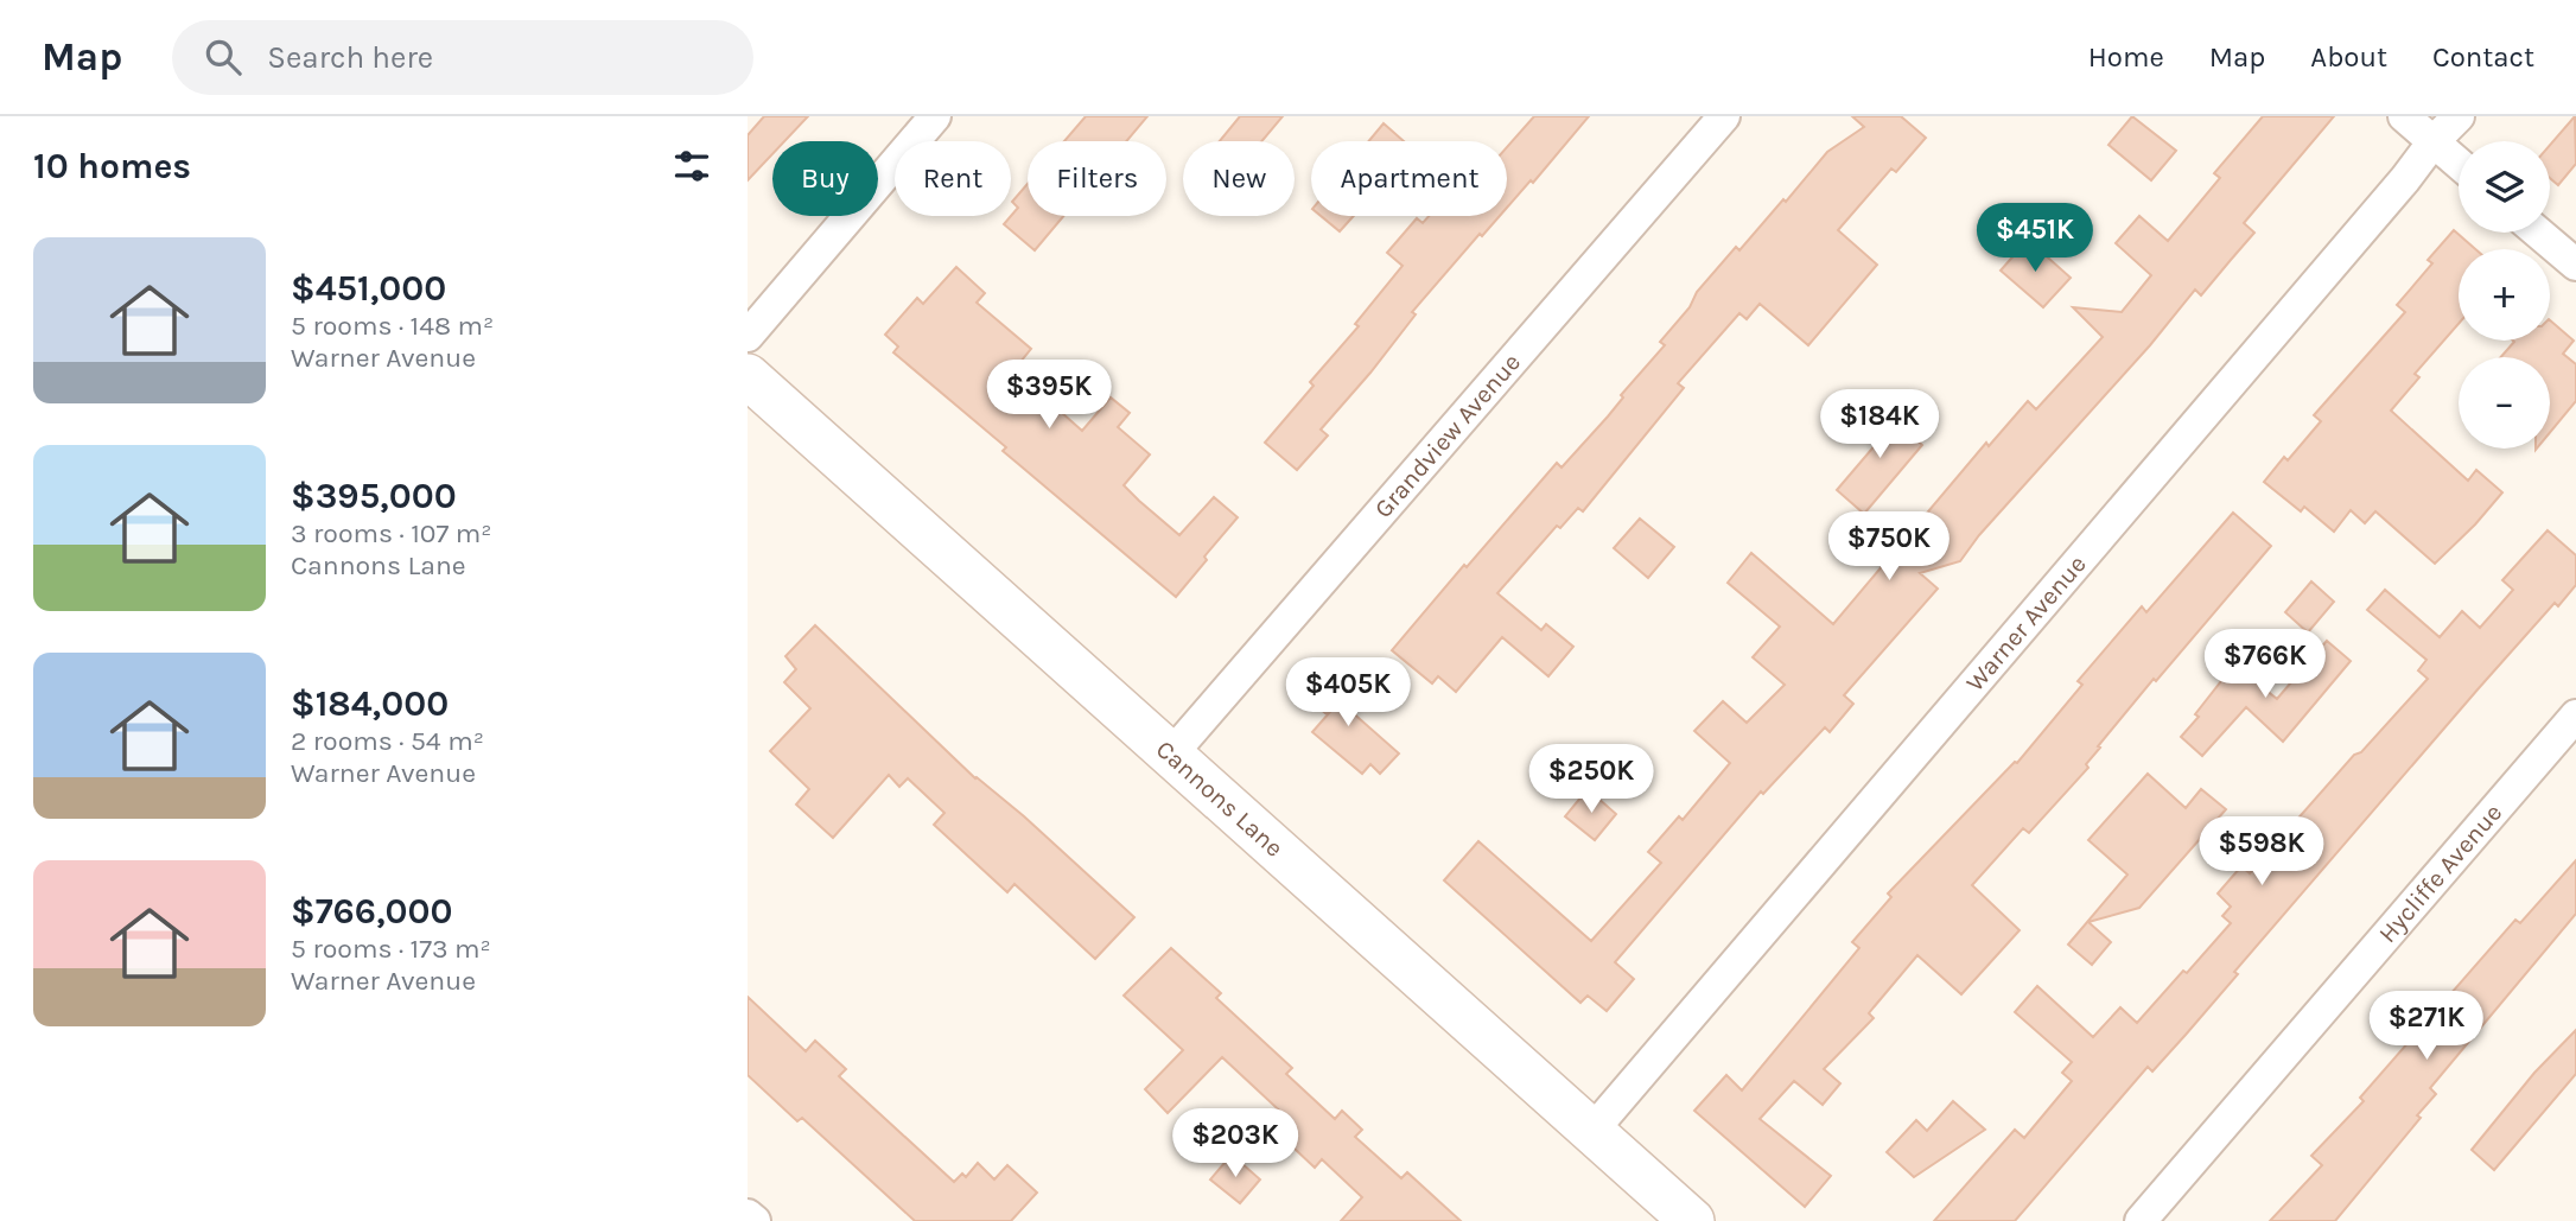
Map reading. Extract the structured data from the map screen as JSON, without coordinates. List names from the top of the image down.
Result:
{
  "streets": {
    "main road": ["Cannons Lane"],
    "street": ["Grandview Avenue", "Warner Avenue", "Hycliffe Avenue"]
  },
  "crossings": [
    ["Grandview Avenue", "Cannons Lane"],
    ["Warner Avenue", "Cannons Lane"]
  ],
  "page": {
    "header": "Map",
    "search": "Search here",
    "nav": [
      "Home",
      "Map",
      "About",
      "Contact"
    ],
    "heading": "10 homes",
    "map_buttons": ["+", "−"],
    "chip": [
      "Buy",
      "Rent",
      "Filters",
      "New",
      "Apartment"
    ],
    "price": [
      "$451K",
      "$395K",
      "$184K",
      "$750K",
      "$766K",
      "$405K",
      "$250K",
      "$598K",
      "$271K",
      "$203K"
    ],
    "list": [
      {
        "name": "$451,000",
        "note": "5 rooms · 148 m² · Warner Avenue"
      },
      {
        "name": "$395,000",
        "note": "3 rooms · 107 m² · Cannons Lane"
      },
      {
        "name": "$184,000",
        "note": "2 rooms · 54 m² · Warner Avenue"
      },
      {
        "name": "$766,000",
        "note": "5 rooms · 173 m² · Warner Avenue"
      }
    ]
  }
}
